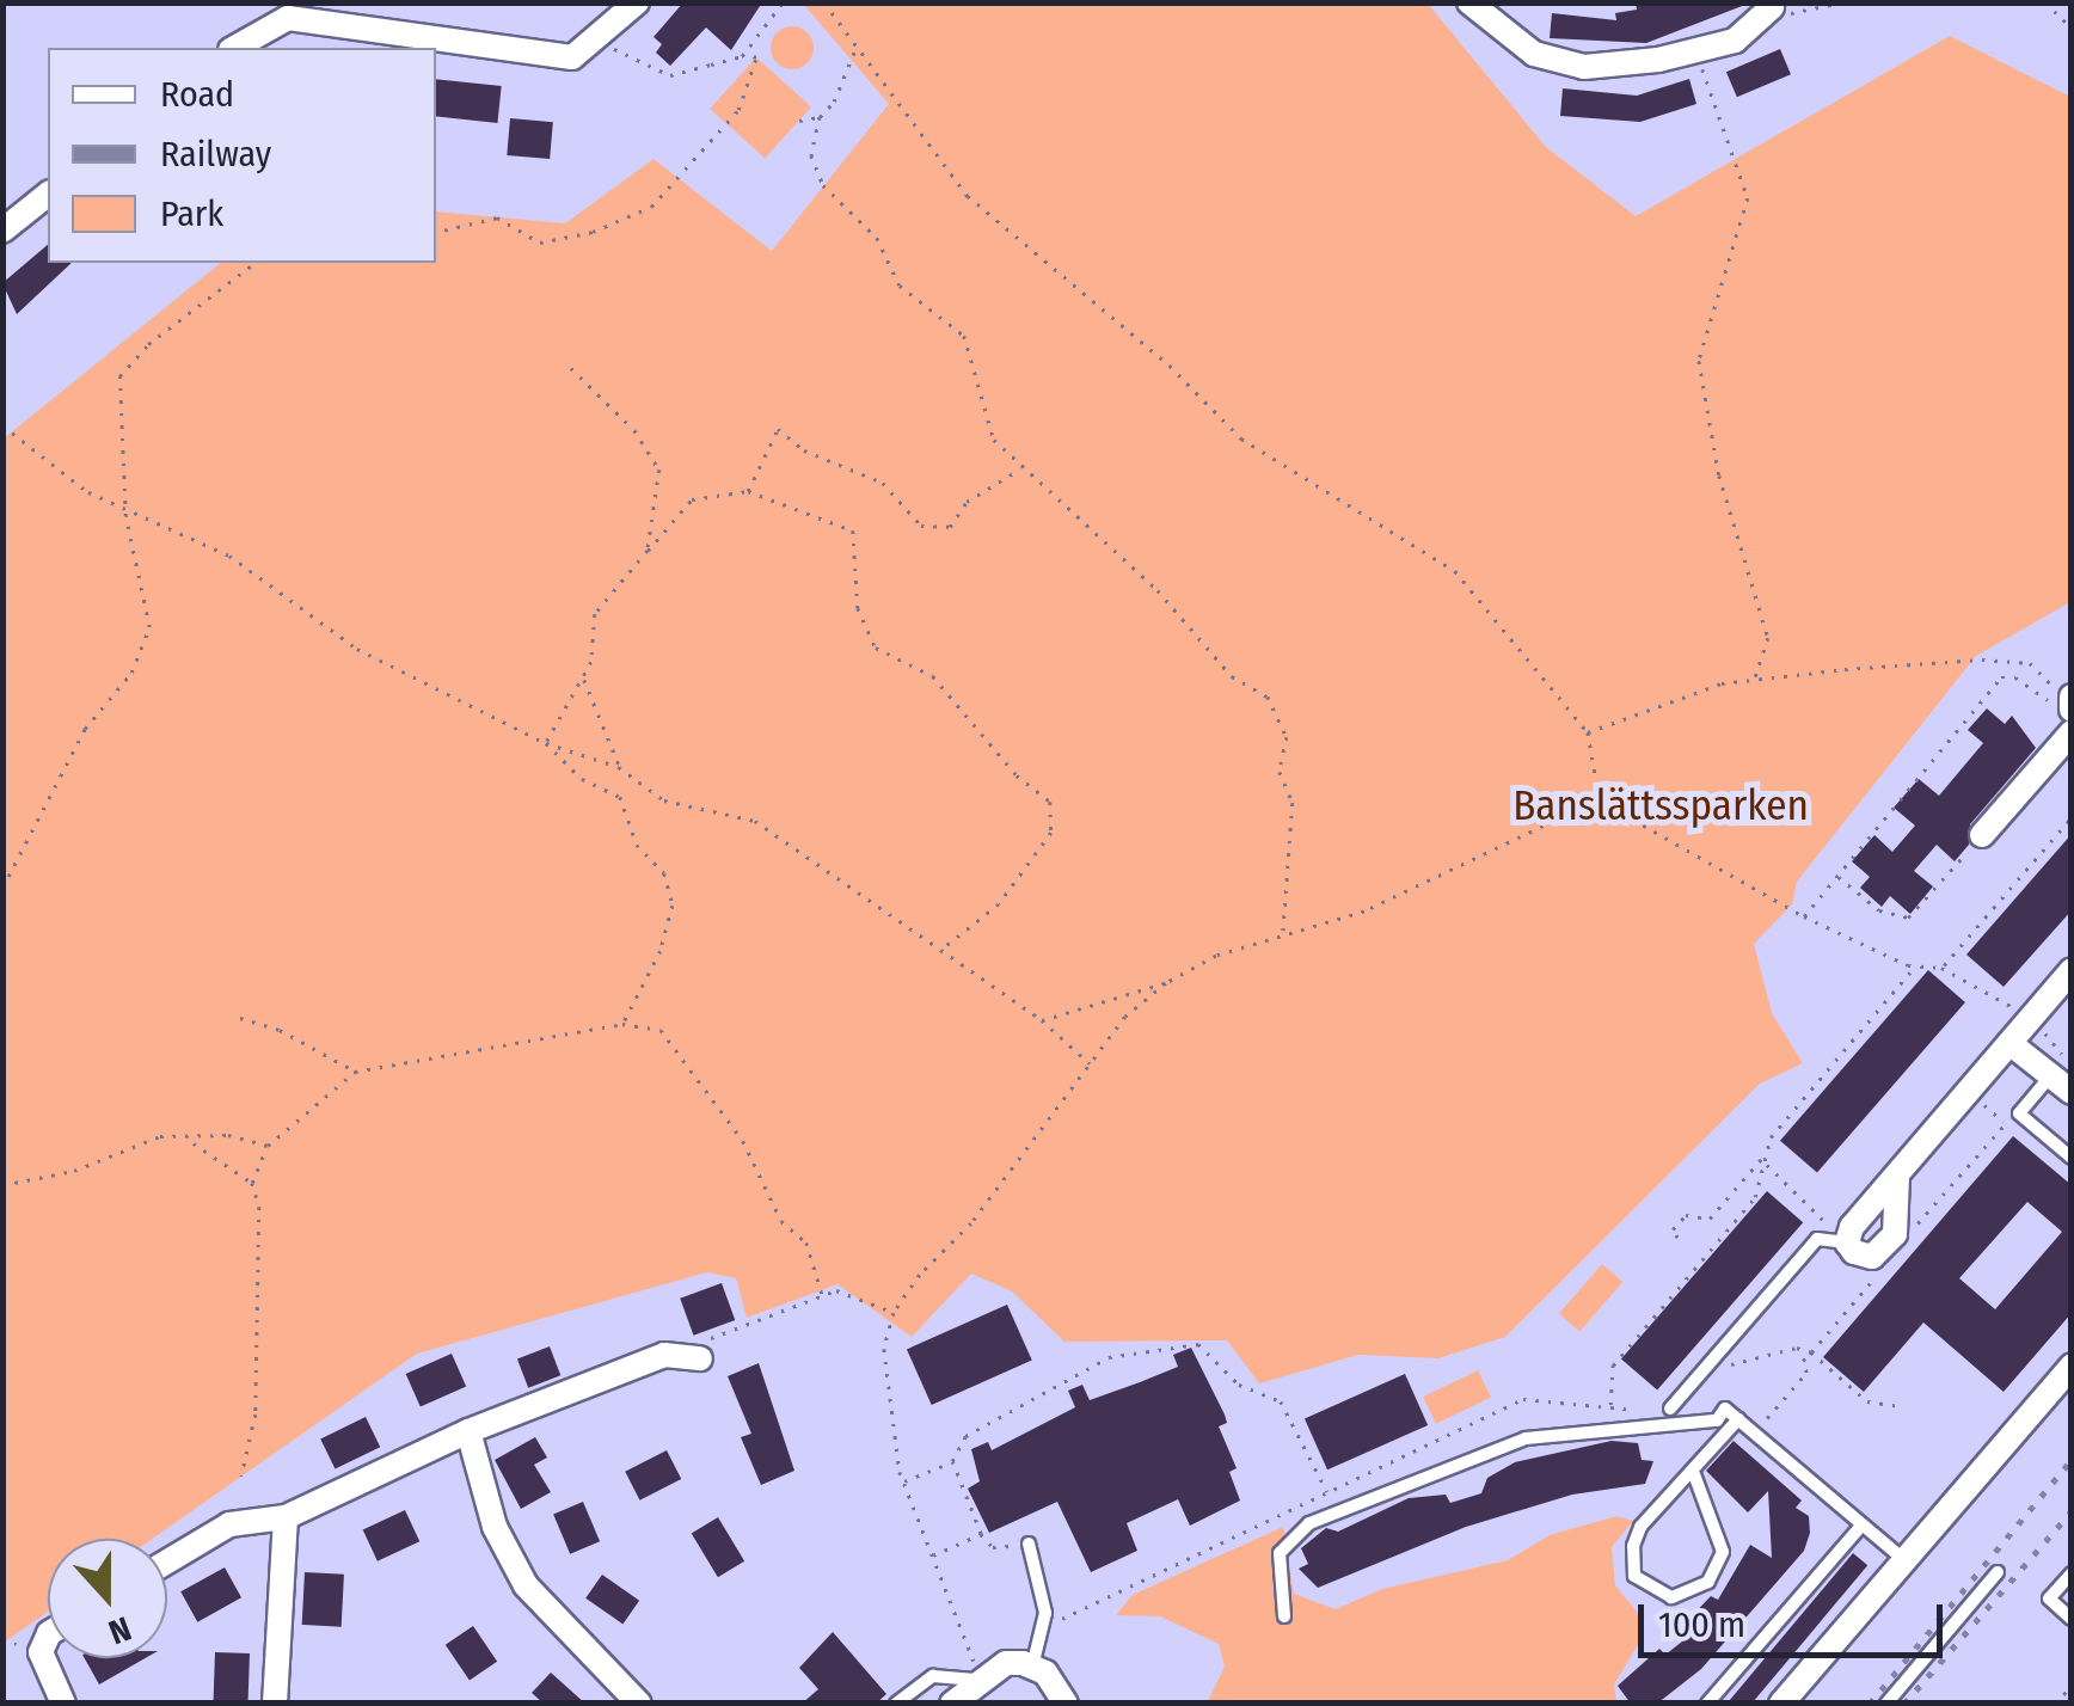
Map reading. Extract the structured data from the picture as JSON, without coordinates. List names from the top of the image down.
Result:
{
  "parks": ["Banslättssparken"],
  "legend": ["Road", "Railway", "Park"],
  "scale_bar": "100 m",
  "north": "bottom"
}
